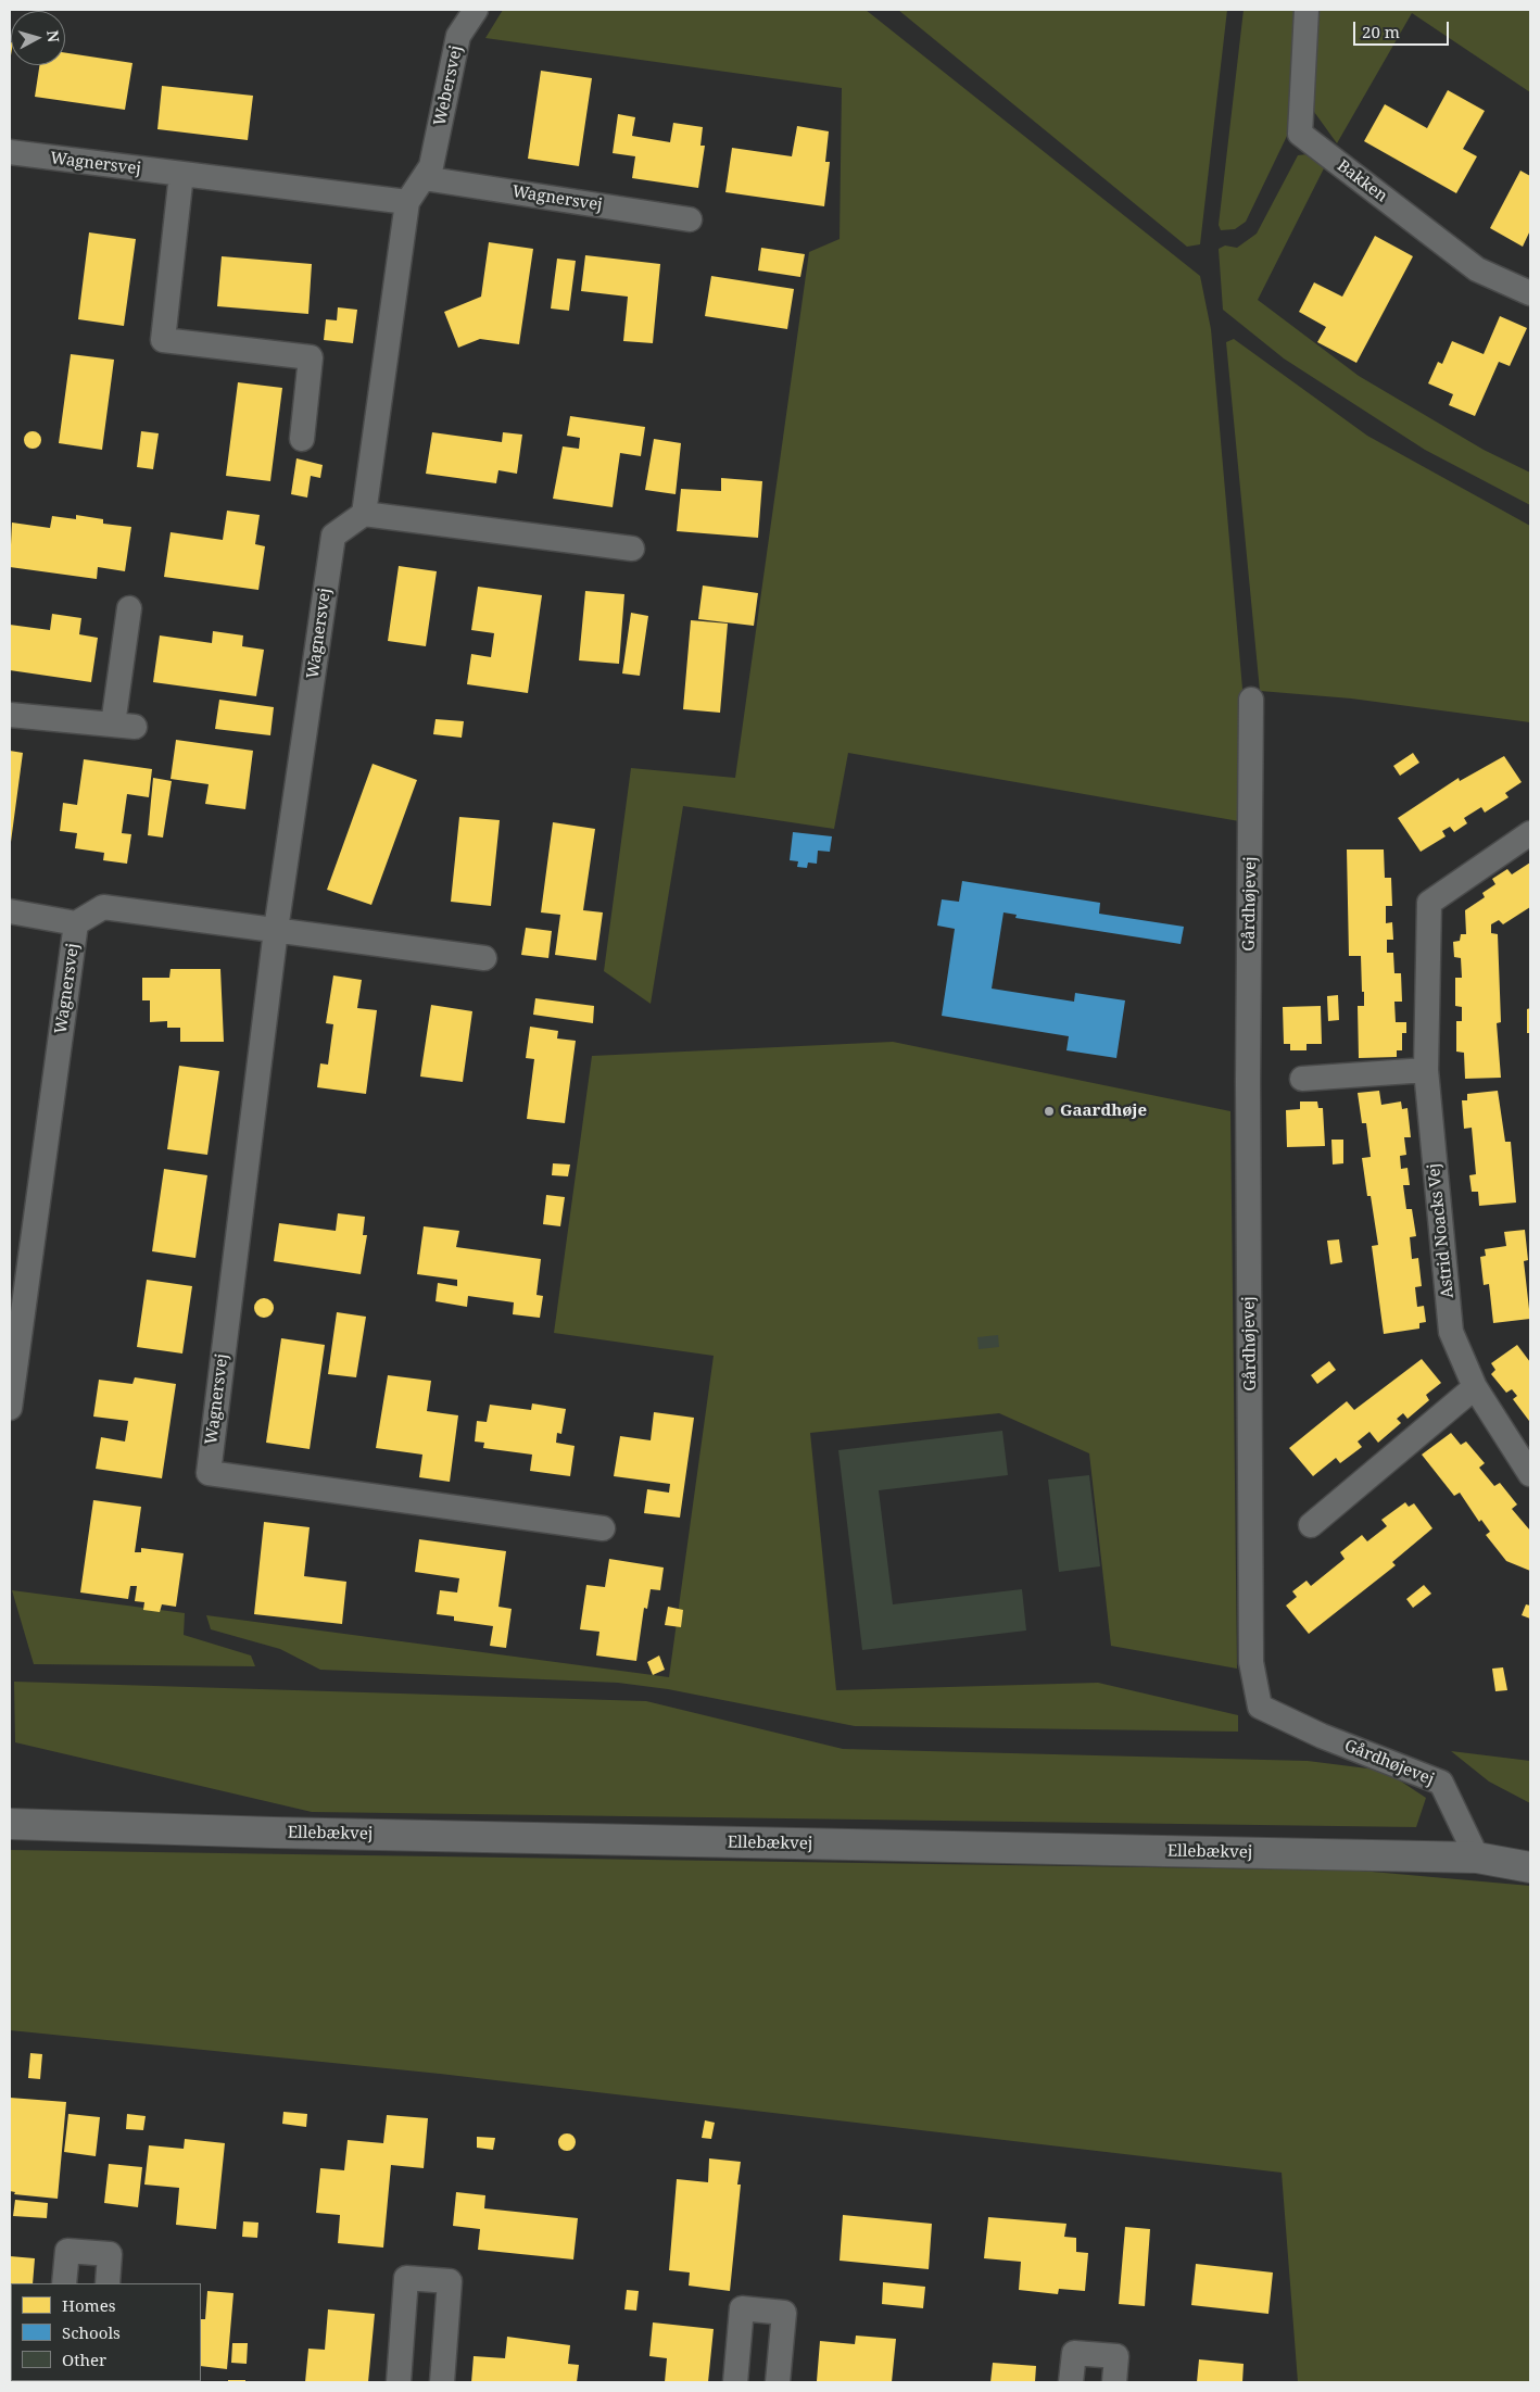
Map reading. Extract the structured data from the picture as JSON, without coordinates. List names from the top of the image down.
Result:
{
  "streets": {
    "street": [
      "Webersvej",
      "Wagnersvej",
      "Bakken",
      "Gårdhøjevej",
      "Astrid Noacks Vej",
      "Ellebækvej"
    ]
  },
  "crossings": [
    ["Webersvej", "Wagnersvej"],
    ["Gårdhøjevej", "Ellebækvej"]
  ],
  "places": ["Gaardhøje"],
  "legend": ["Homes", "Schools", "Other"],
  "scale_bar": "20 m",
  "north": "right"
}
